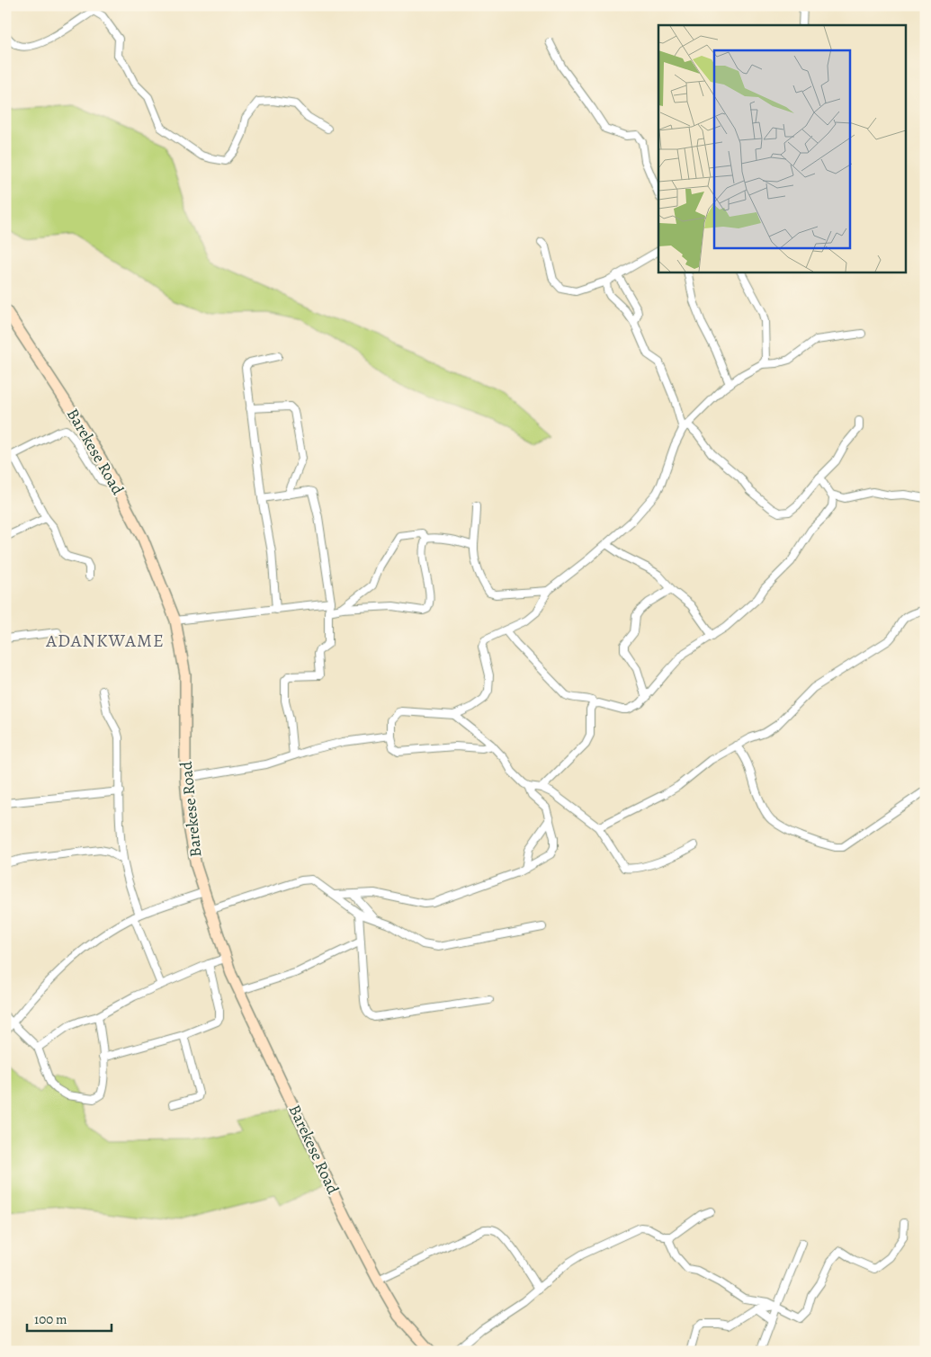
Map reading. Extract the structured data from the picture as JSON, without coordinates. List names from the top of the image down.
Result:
{
  "streets": {
    "main road": ["Barekese Road"]
  },
  "districts": ["ADANKWAME"],
  "scale_bar": "100 m"
}
